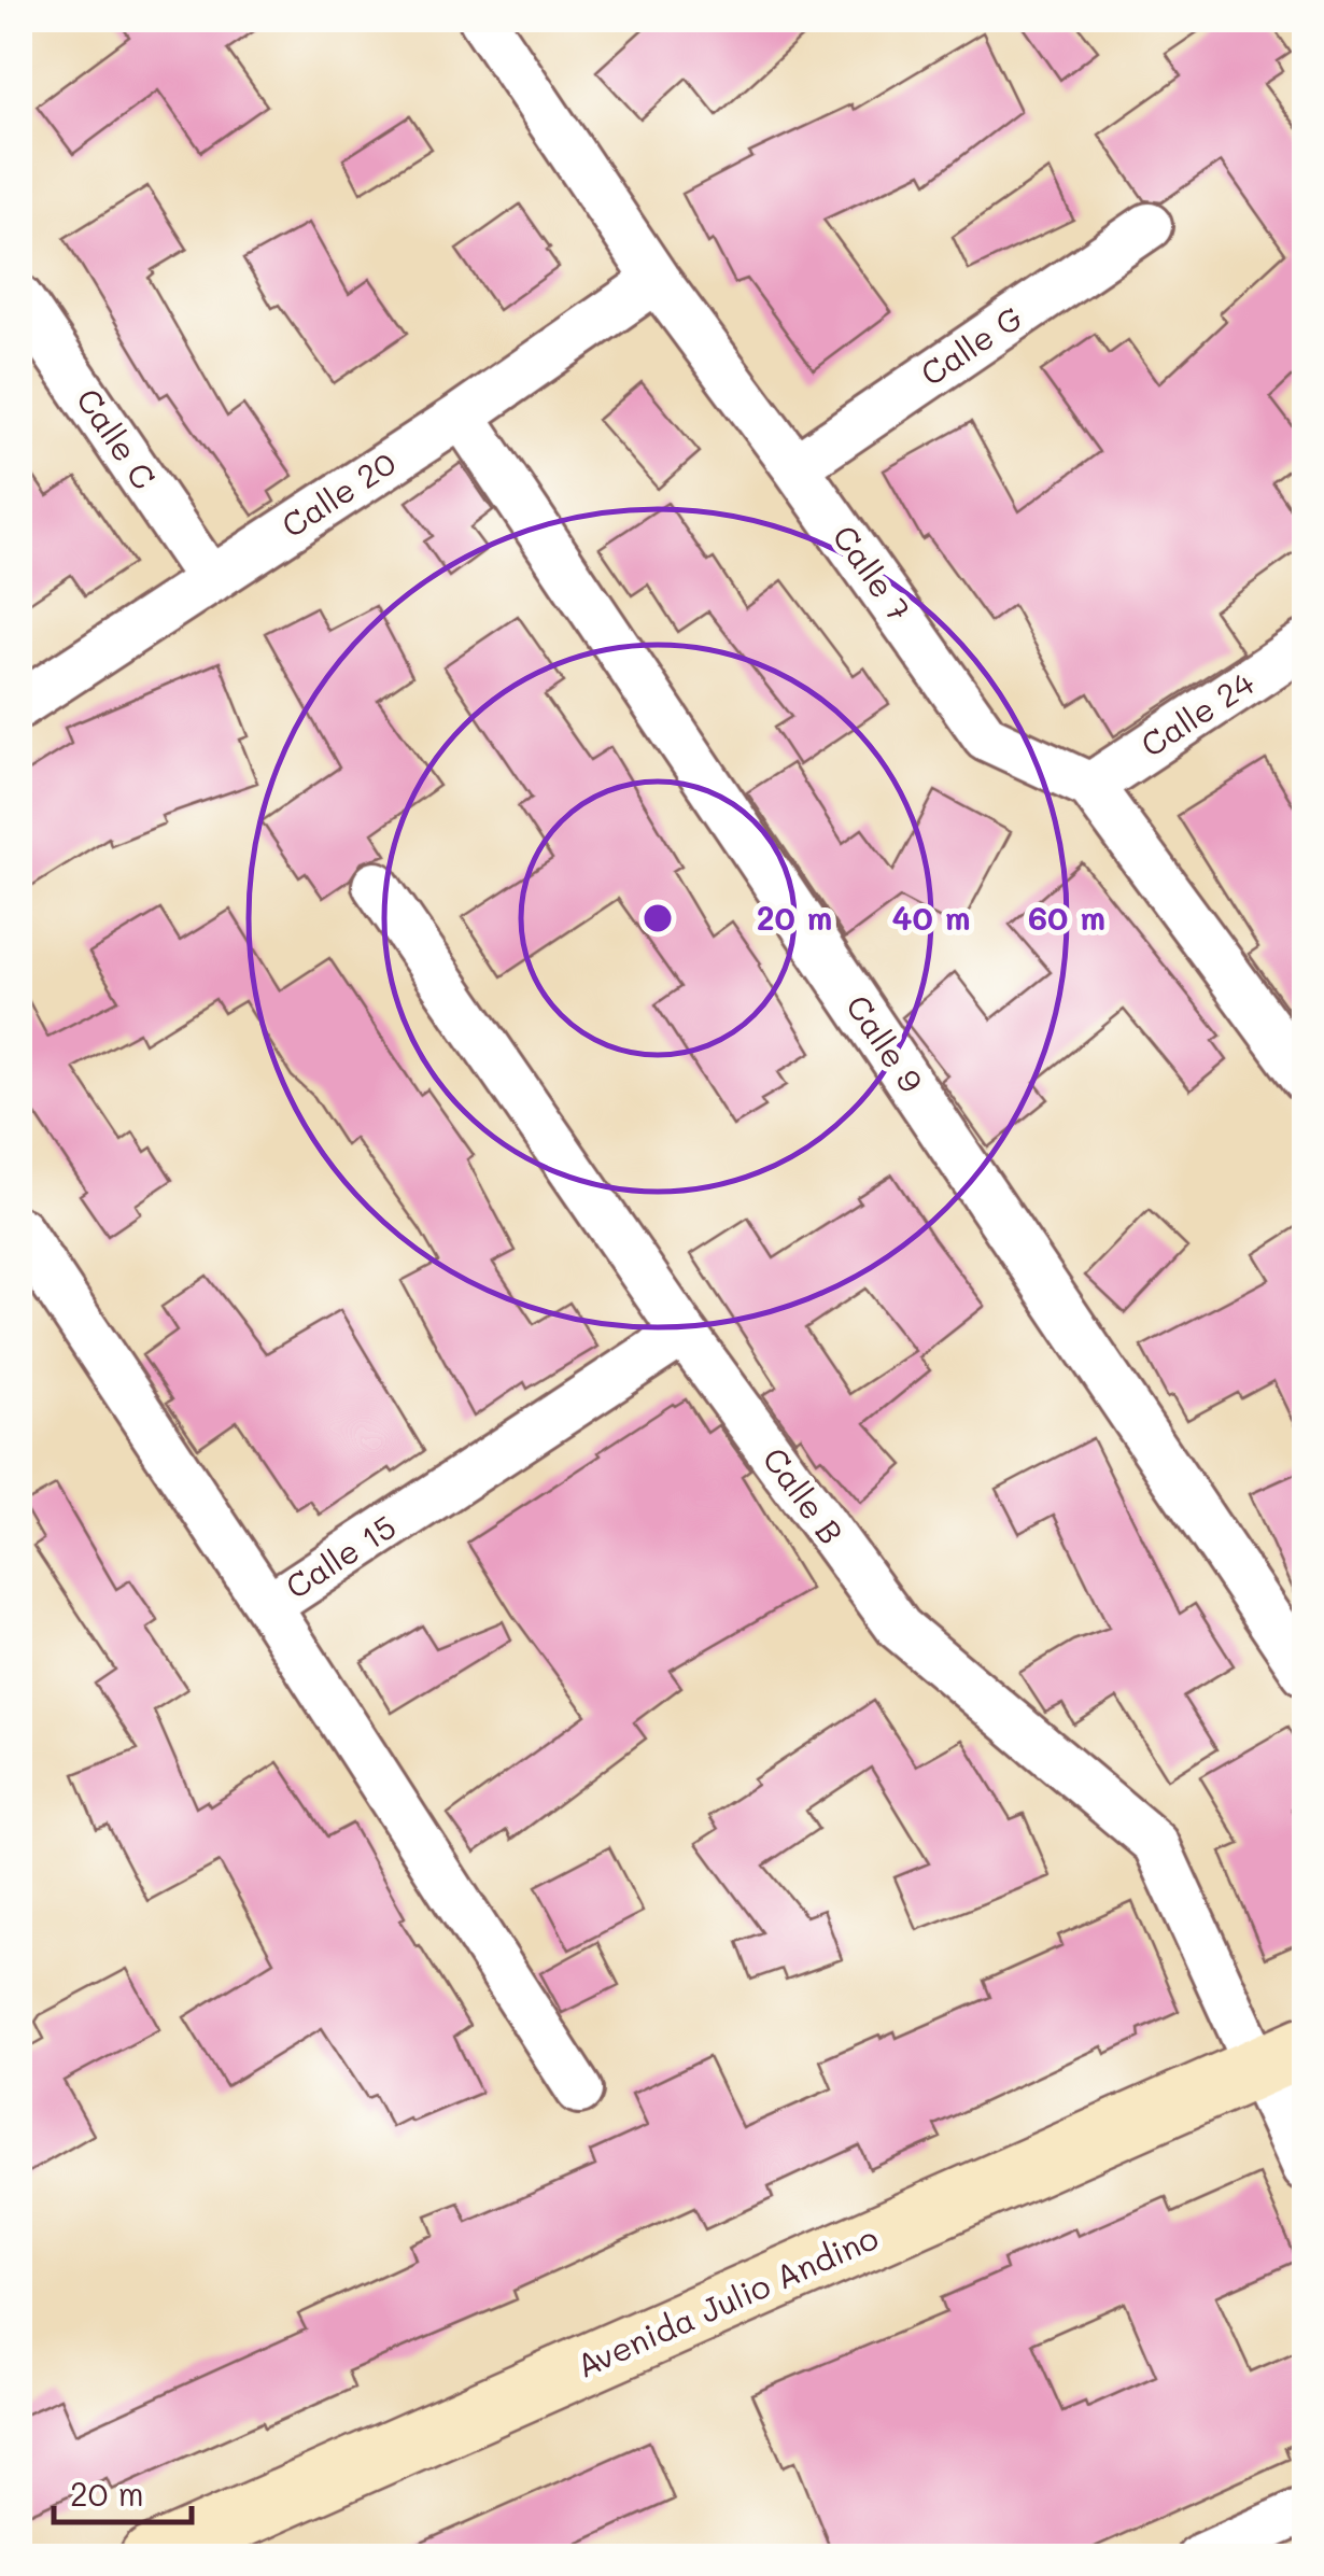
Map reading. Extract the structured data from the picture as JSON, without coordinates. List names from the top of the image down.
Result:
{
  "streets": {
    "street": [
      "Calle G",
      "Calle C",
      "Calle 20",
      "Calle 7",
      "Calle 24",
      "Calle 9",
      "Calle B",
      "Calle 15",
      "Avenida Julio Andino"
    ]
  },
  "crossings": [
    ["Calle G", "Calle 7"],
    ["Calle C", "Calle 20"],
    ["Calle 20", "Calle 7"],
    ["Calle 20", "Calle 9"],
    ["Calle 7", "Calle 24"],
    ["Calle B", "Calle 15"],
    ["Calle B", "Avenida Julio Andino"]
  ],
  "scale_bar": "20 m",
  "rings": ["20 m", "40 m", "60 m"]
}
